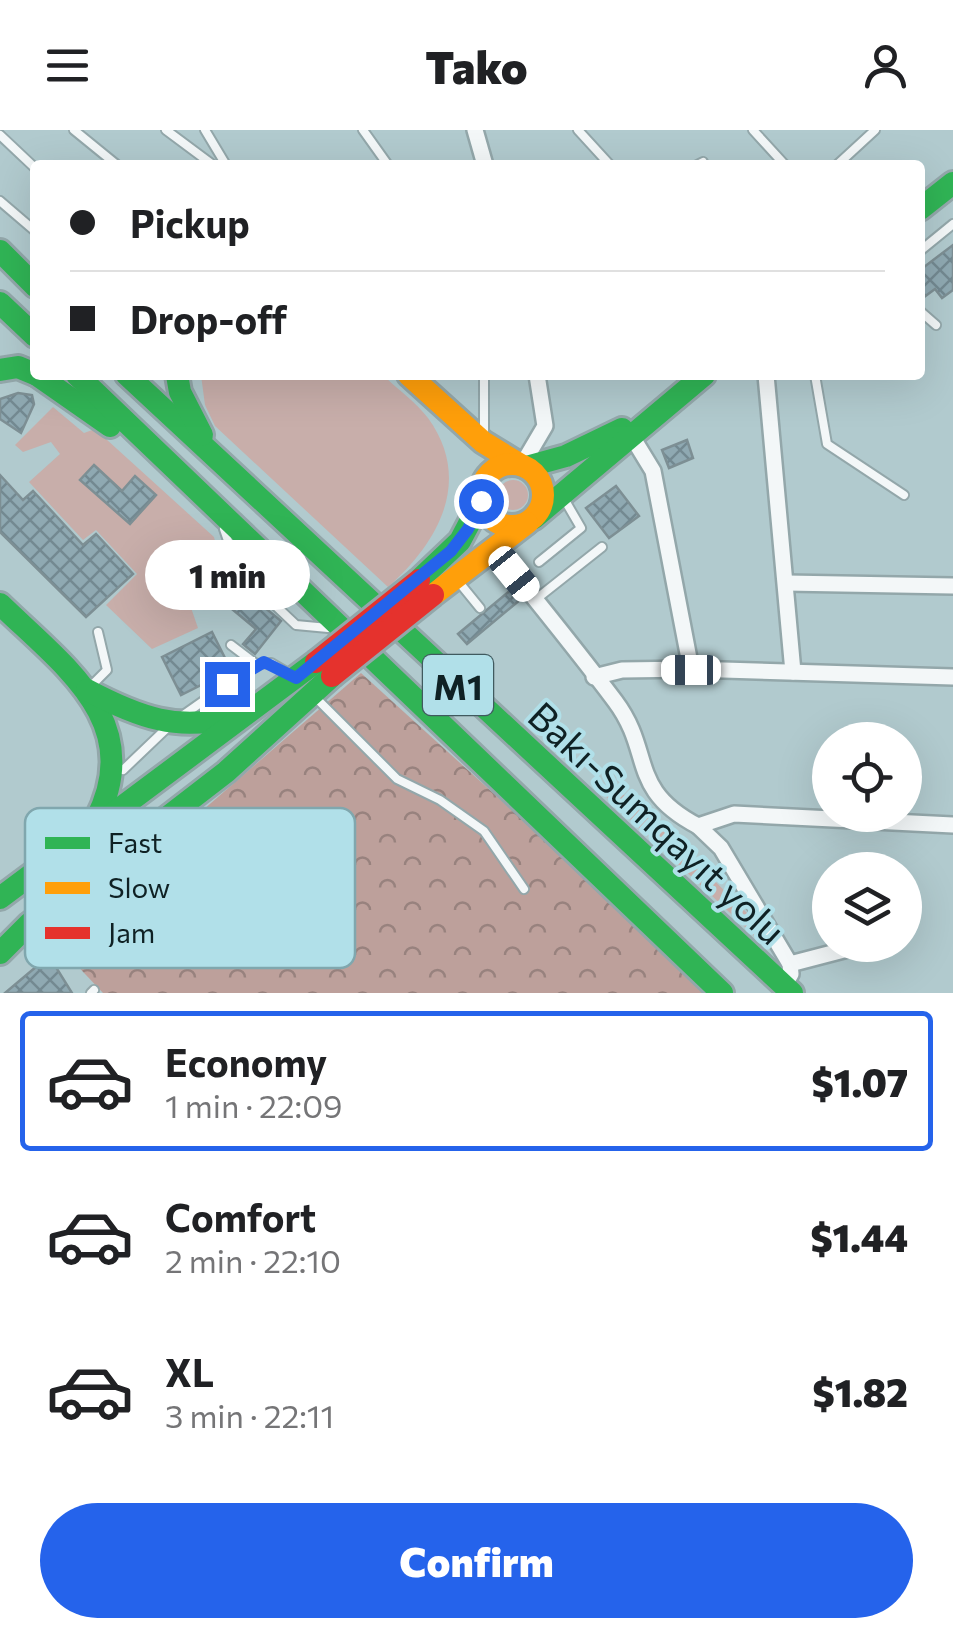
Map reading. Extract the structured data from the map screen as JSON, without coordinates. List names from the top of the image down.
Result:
{
  "streets": {
    "main road": ["M1", "Bakı-Sumqayıt yolu"]
  },
  "legend": ["Fast", "Slow", "Jam"],
  "page": {
    "header": "Tako",
    "banner": ["Pickup", "Drop-off"],
    "bubble": "1 min",
    "list": [
      {
        "name": "Economy",
        "note": "1 min · 22:09",
        "value": "$1.07"
      },
      {
        "name": "Comfort",
        "note": "2 min · 22:10",
        "value": "$1.44"
      },
      {
        "name": "XL",
        "note": "3 min · 22:11",
        "value": "$1.82"
      }
    ],
    "buttons": "Confirm"
  }
}
